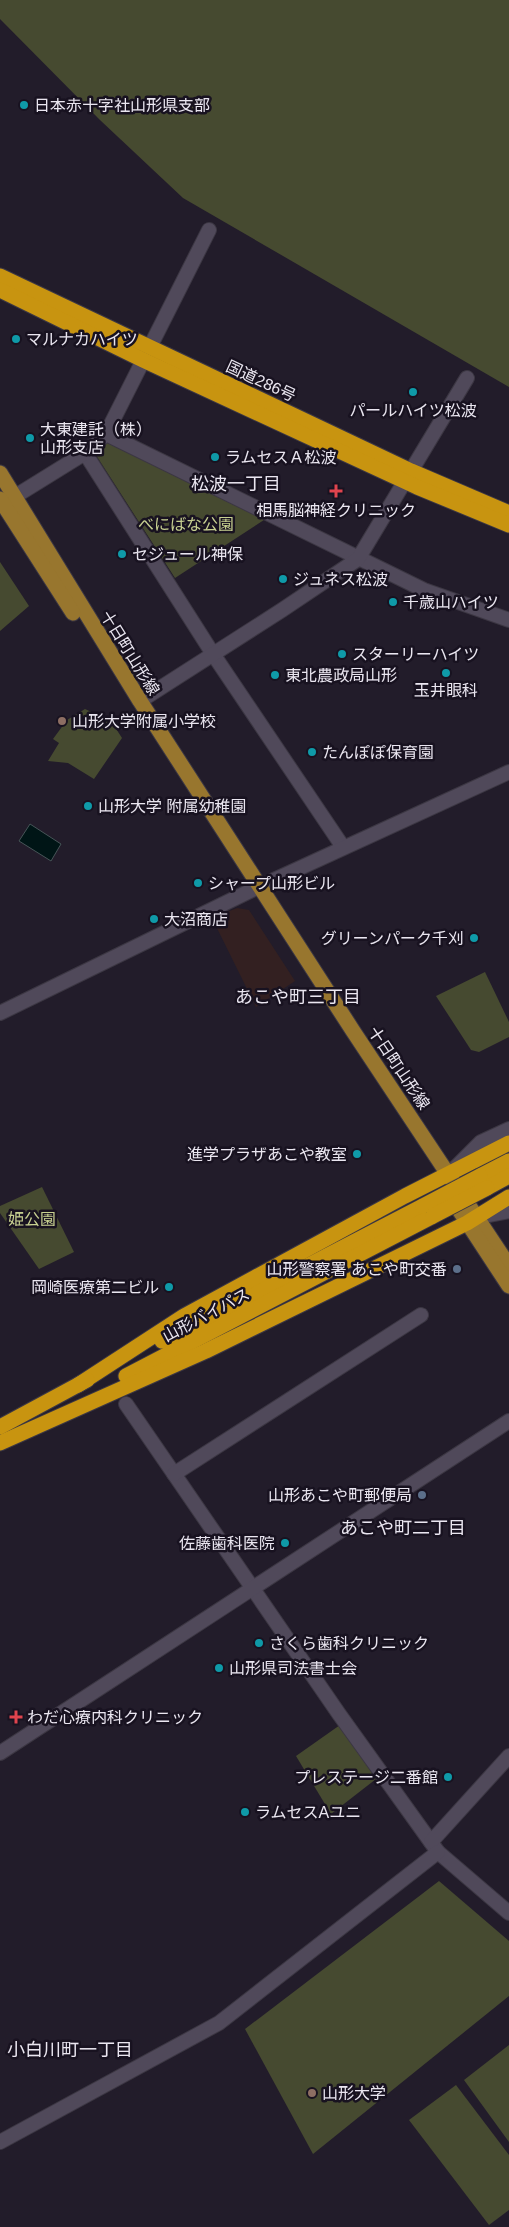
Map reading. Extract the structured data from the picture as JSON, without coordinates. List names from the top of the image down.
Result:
{
  "streets": {
    "highway": ["国道286号", "山形バイパス"],
    "main road": ["十日町山形線"]
  },
  "districts": [
    "松波一丁目",
    "あこや町三丁目",
    "あこや町二丁目",
    "小白川町一丁目"
  ],
  "parks": ["べにばな公園", "姫公園"],
  "places": {
    "other": [
      "日本赤十字社山形県支部",
      "マルナカハイツ",
      "パールハイツ松波",
      "大東建託（株） 山形支店",
      "ラムセスＡ松波",
      "セジュール神保",
      "ジュネス松波",
      "千歳山ハイツ",
      "スターリーハイツ",
      "玉井眼科",
      "東北農政局山形",
      "山形大学附属小学校",
      "たんぽぽ保育園",
      "山形大学 附属幼稚園",
      "シャープ山形ビル",
      "大沼商店",
      "グリーンパーク千刈",
      "進学プラザあこや教室",
      "山形警察署 あこや町交番",
      "岡崎医療第二ビル",
      "山形あこや町郵便局",
      "佐藤歯科医院",
      "さくら歯科クリニック",
      "山形県司法書士会",
      "プレステージ二番館",
      "ラムセスAユニ",
      "山形大学"
    ],
    "health": ["相馬脳神経クリニック", "わだ心療内科クリニック"]
  }
}
